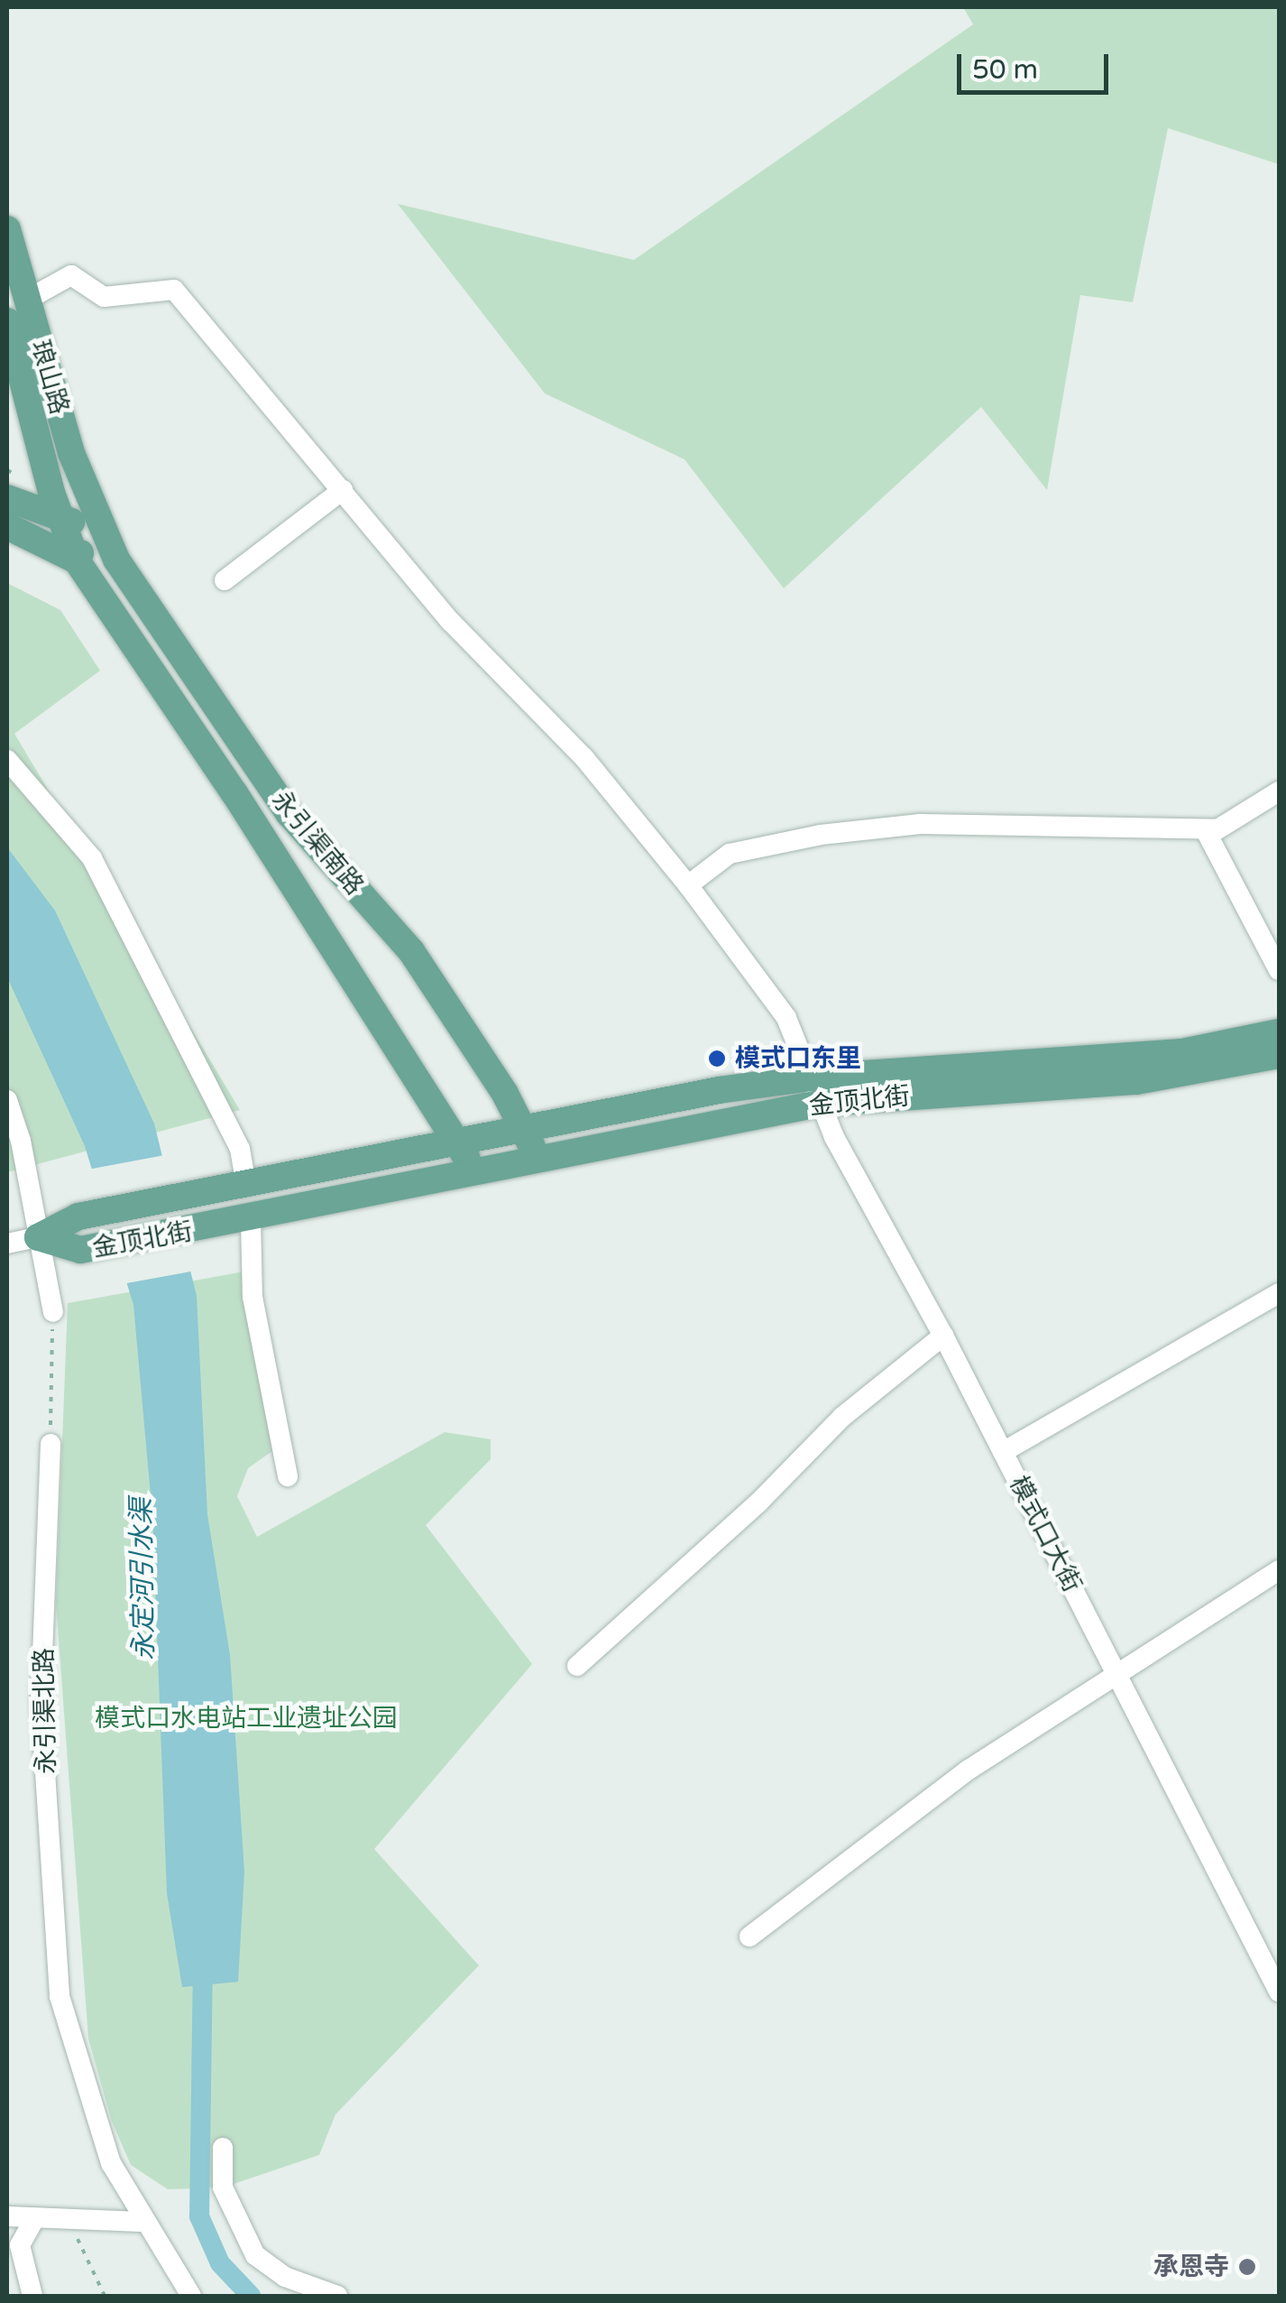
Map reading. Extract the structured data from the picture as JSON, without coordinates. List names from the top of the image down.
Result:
{
  "streets": {
    "main road": ["琅山路", "永引渠南路", "金顶北街"],
    "street": ["模式口大街", "永引渠北路"]
  },
  "crossings": [
    ["琅山路", "永引渠南路"],
    ["永引渠南路", "金顶北街"],
    ["金顶北街", "模式口大街"]
  ],
  "water": ["永定河引水渠"],
  "parks": ["模式口水电站工业遗址公园"],
  "places": ["模式口东里", "承恩寺"],
  "scale_bar": "50 m"
}
